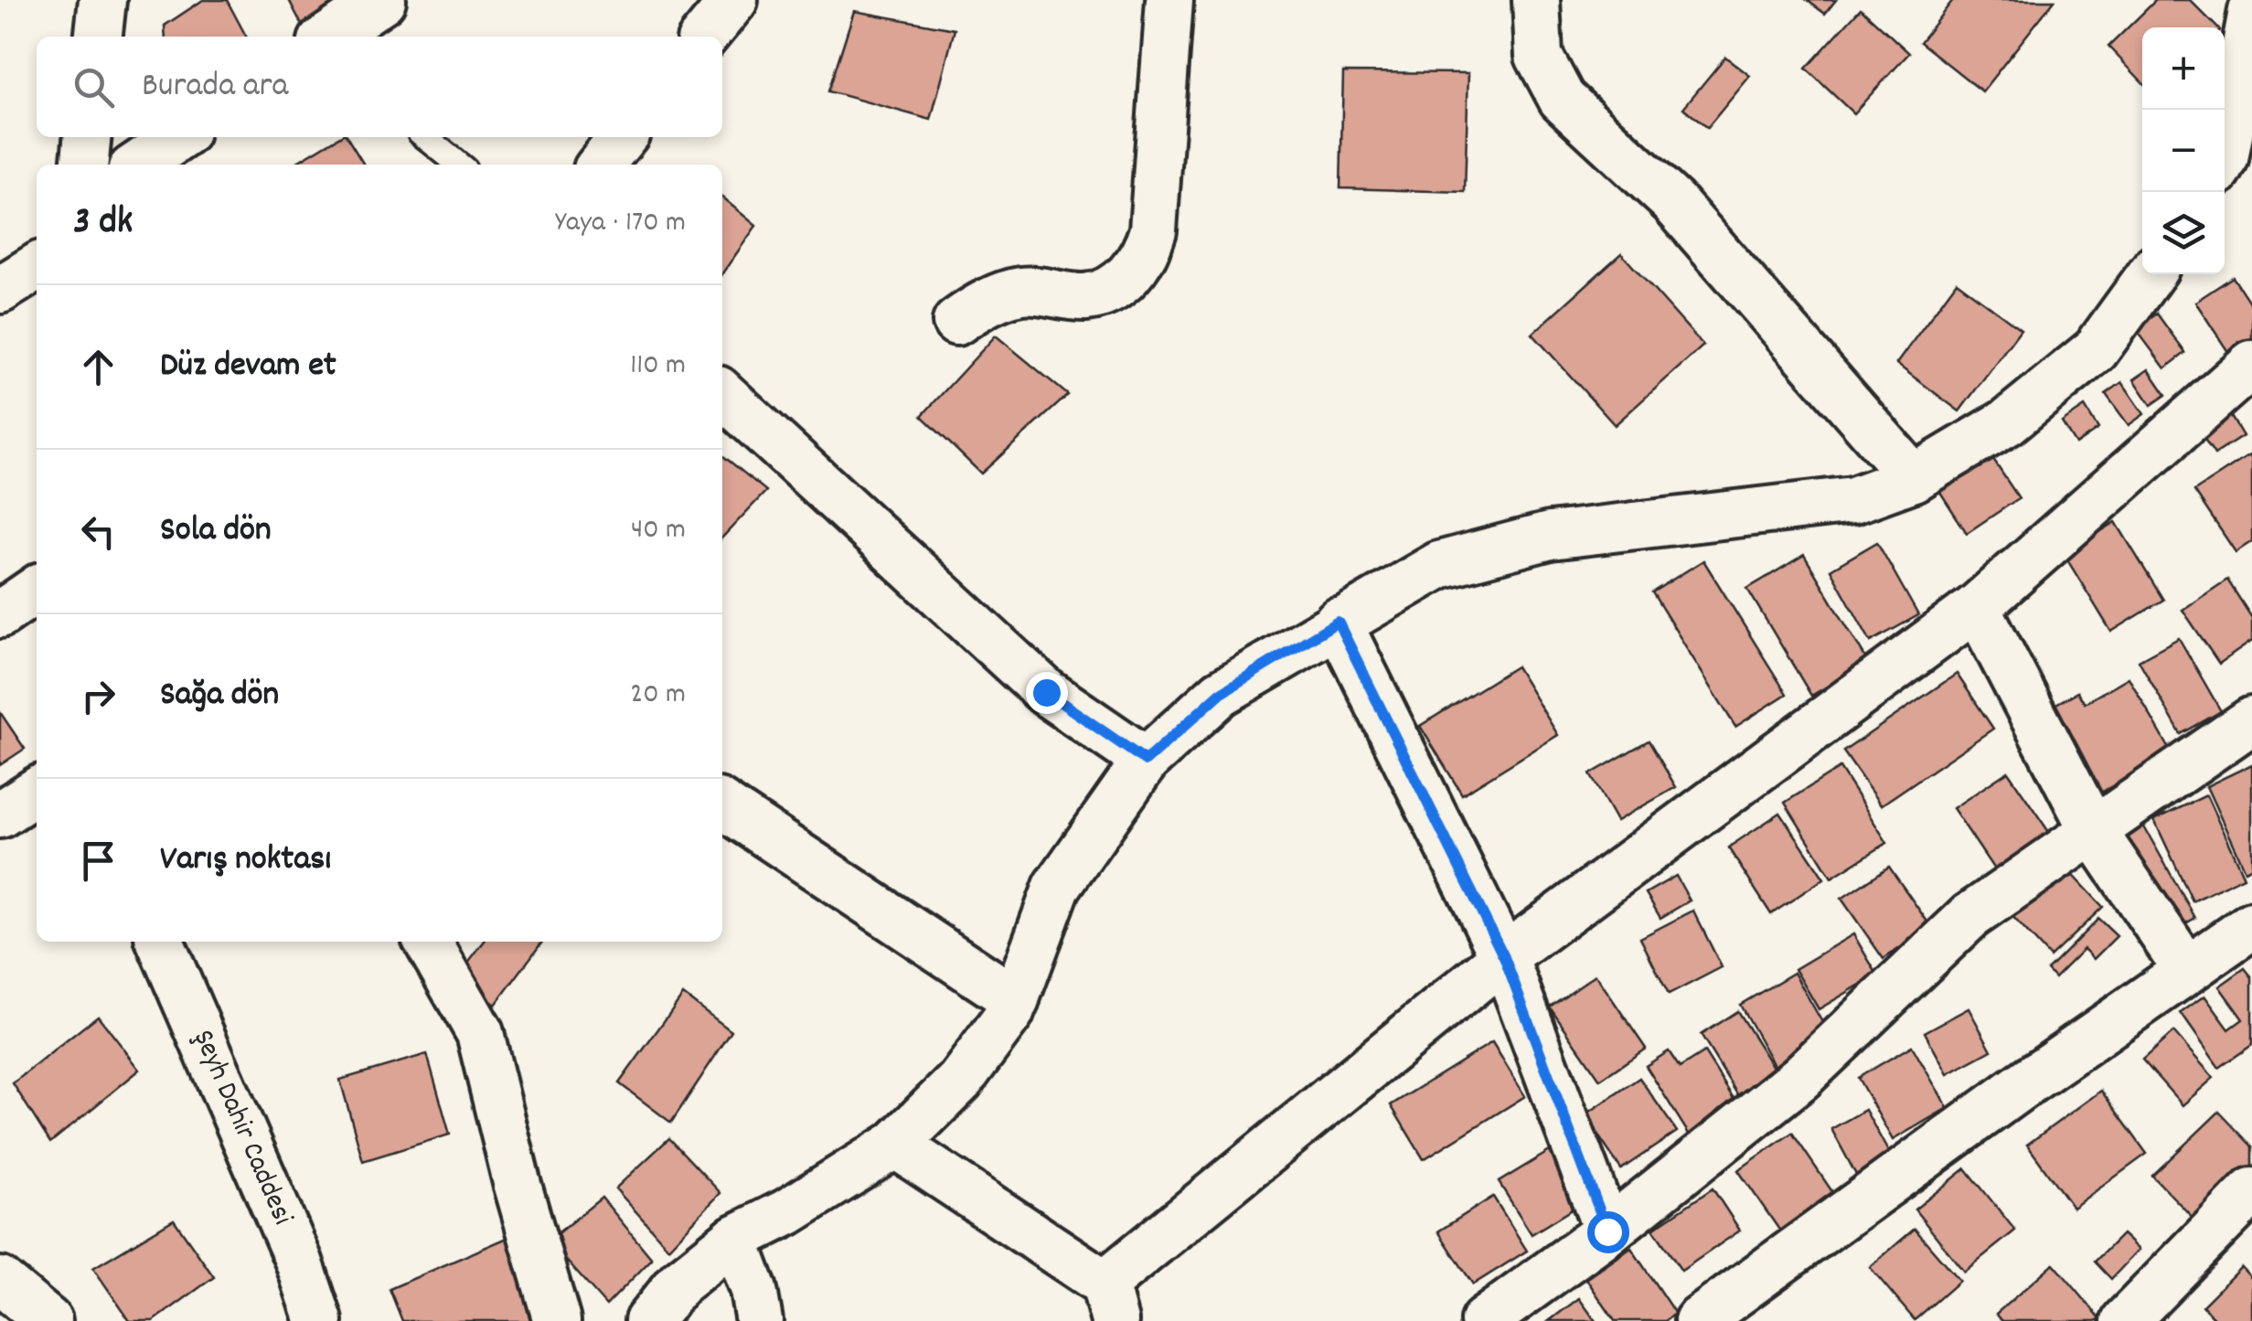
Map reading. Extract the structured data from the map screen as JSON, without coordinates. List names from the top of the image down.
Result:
{
  "streets": {
    "street": ["Şeyh Dahir Caddesi"]
  },
  "page": {
    "map_buttons": ["+", "−"],
    "search": "Burada ara",
    "heading": ["3 dk", "Yaya · 170 m"],
    "list": [
      ["Düz devam et", "110 m"],
      ["Sola dön", "40 m"],
      ["Sağa dön", "20 m"],
      "Varış noktası"
    ]
  }
}
